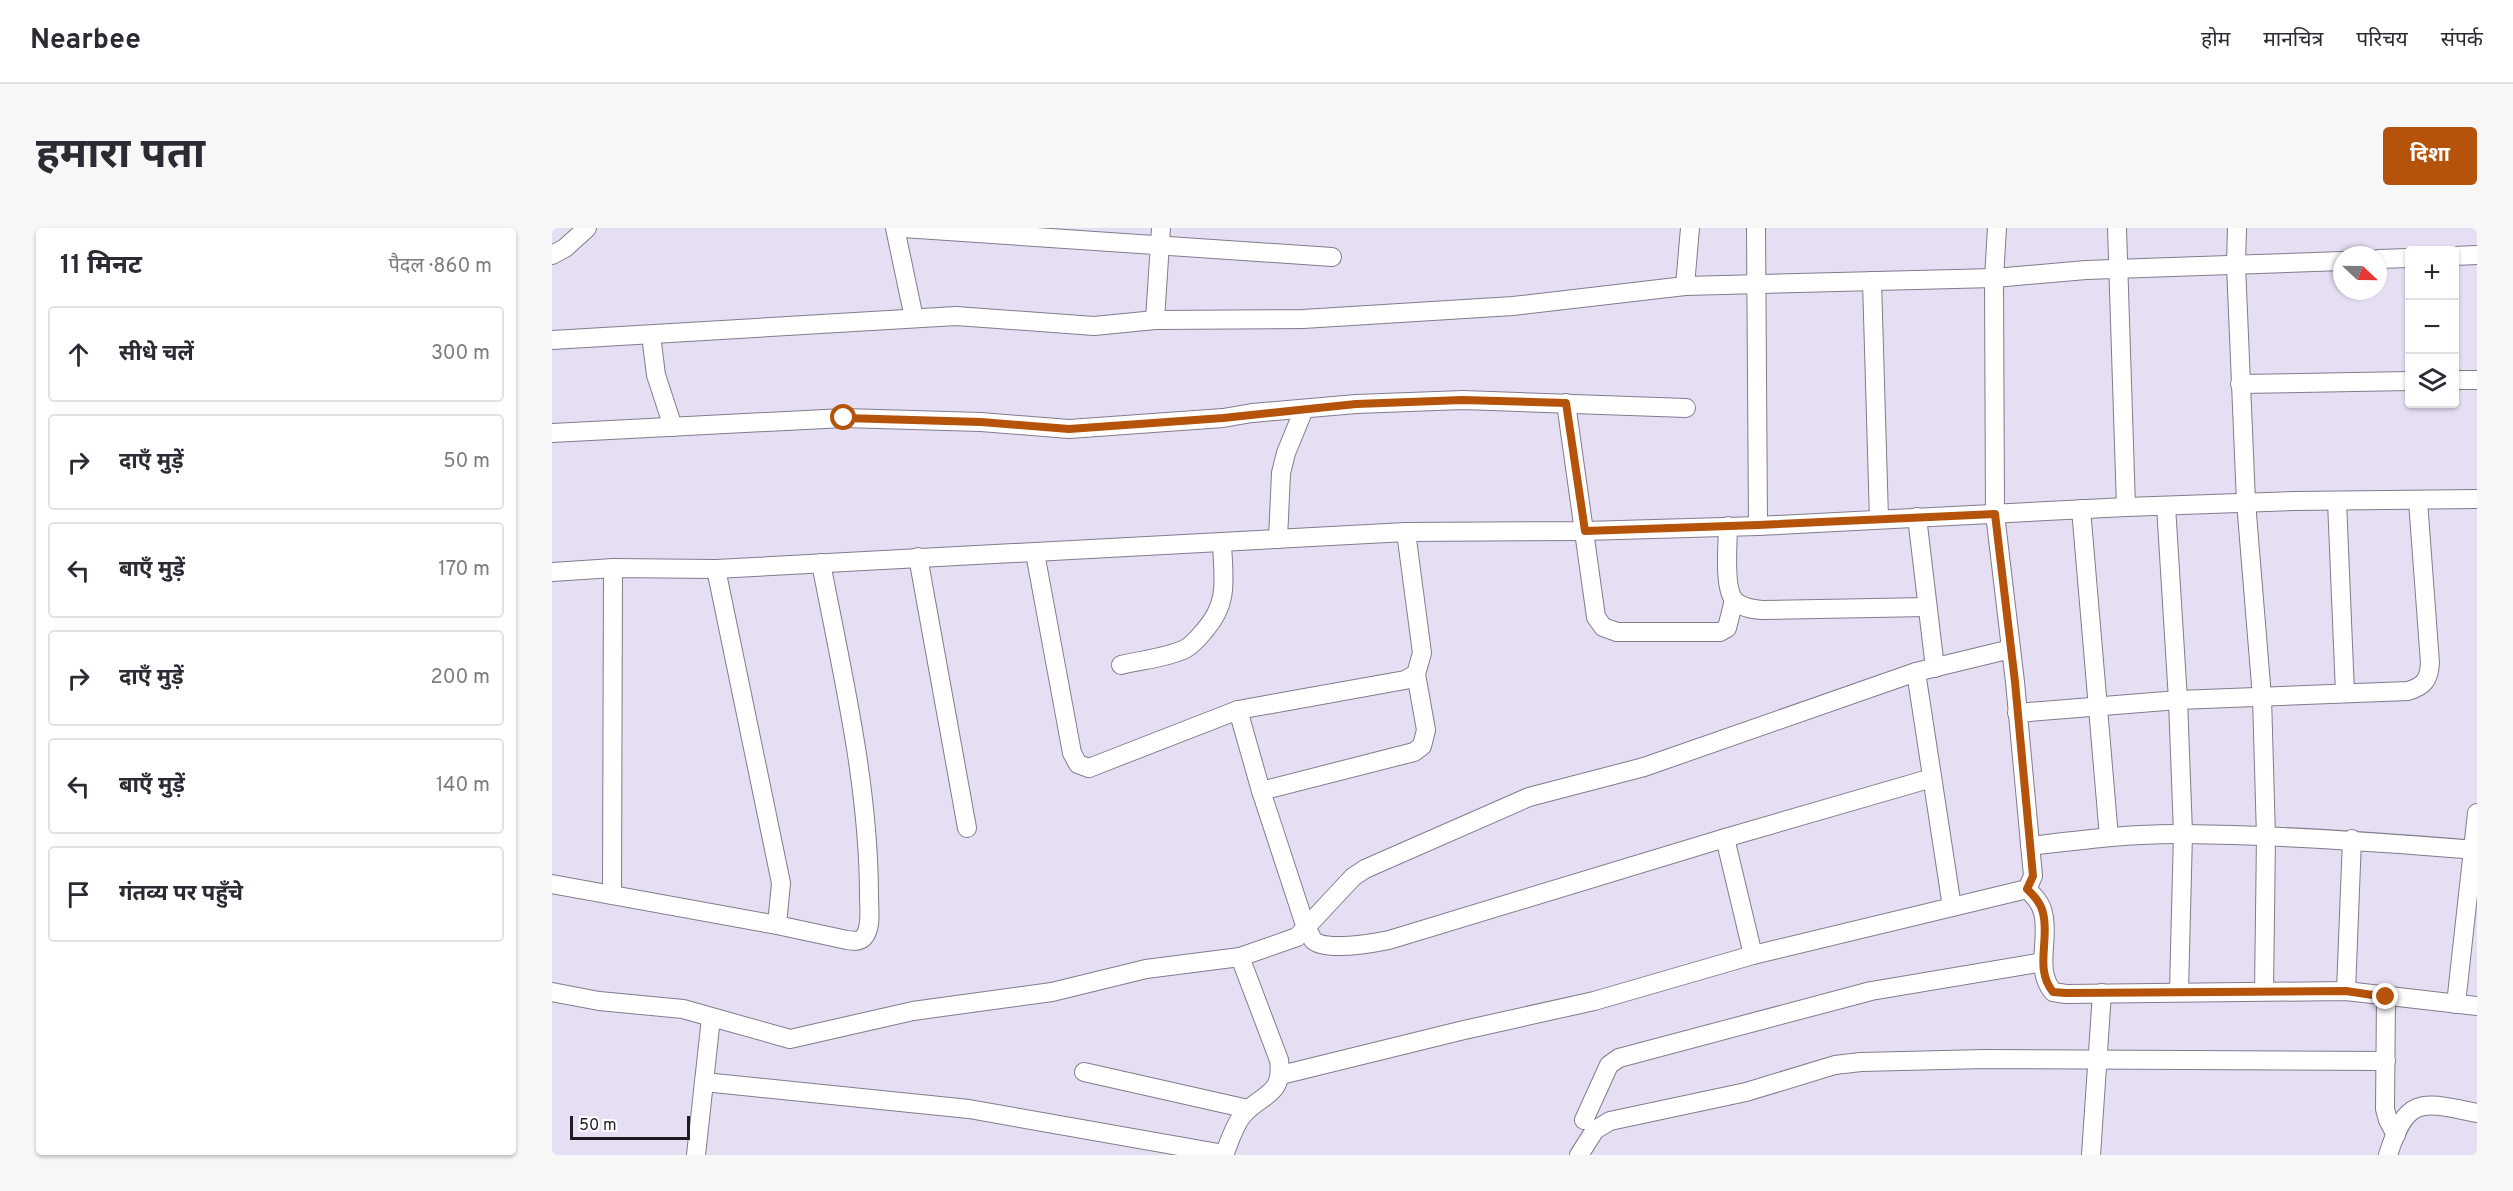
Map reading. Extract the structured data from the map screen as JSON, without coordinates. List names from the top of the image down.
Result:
{
  "scale_bar": "50 m",
  "north": "right",
  "page": {
    "header": "Nearbee",
    "nav": [
      "होम",
      "मानचित्र",
      "परिचय",
      "संपर्क"
    ],
    "buttons": "दिशा",
    "title": "हमारा पता",
    "heading": ["11 मिनट", "पैदल · 860 m"],
    "map_buttons": ["+", "−"],
    "list": [
      ["सीधे चलें", "300 m"],
      ["दाएँ मुड़ें", "50 m"],
      ["बाएँ मुड़ें", "170 m"],
      ["दाएँ मुड़ें", "200 m"],
      ["बाएँ मुड़ें", "140 m"],
      "गंतव्य पर पहुँचे"
    ],
    "scale": "50 m"
  }
}
